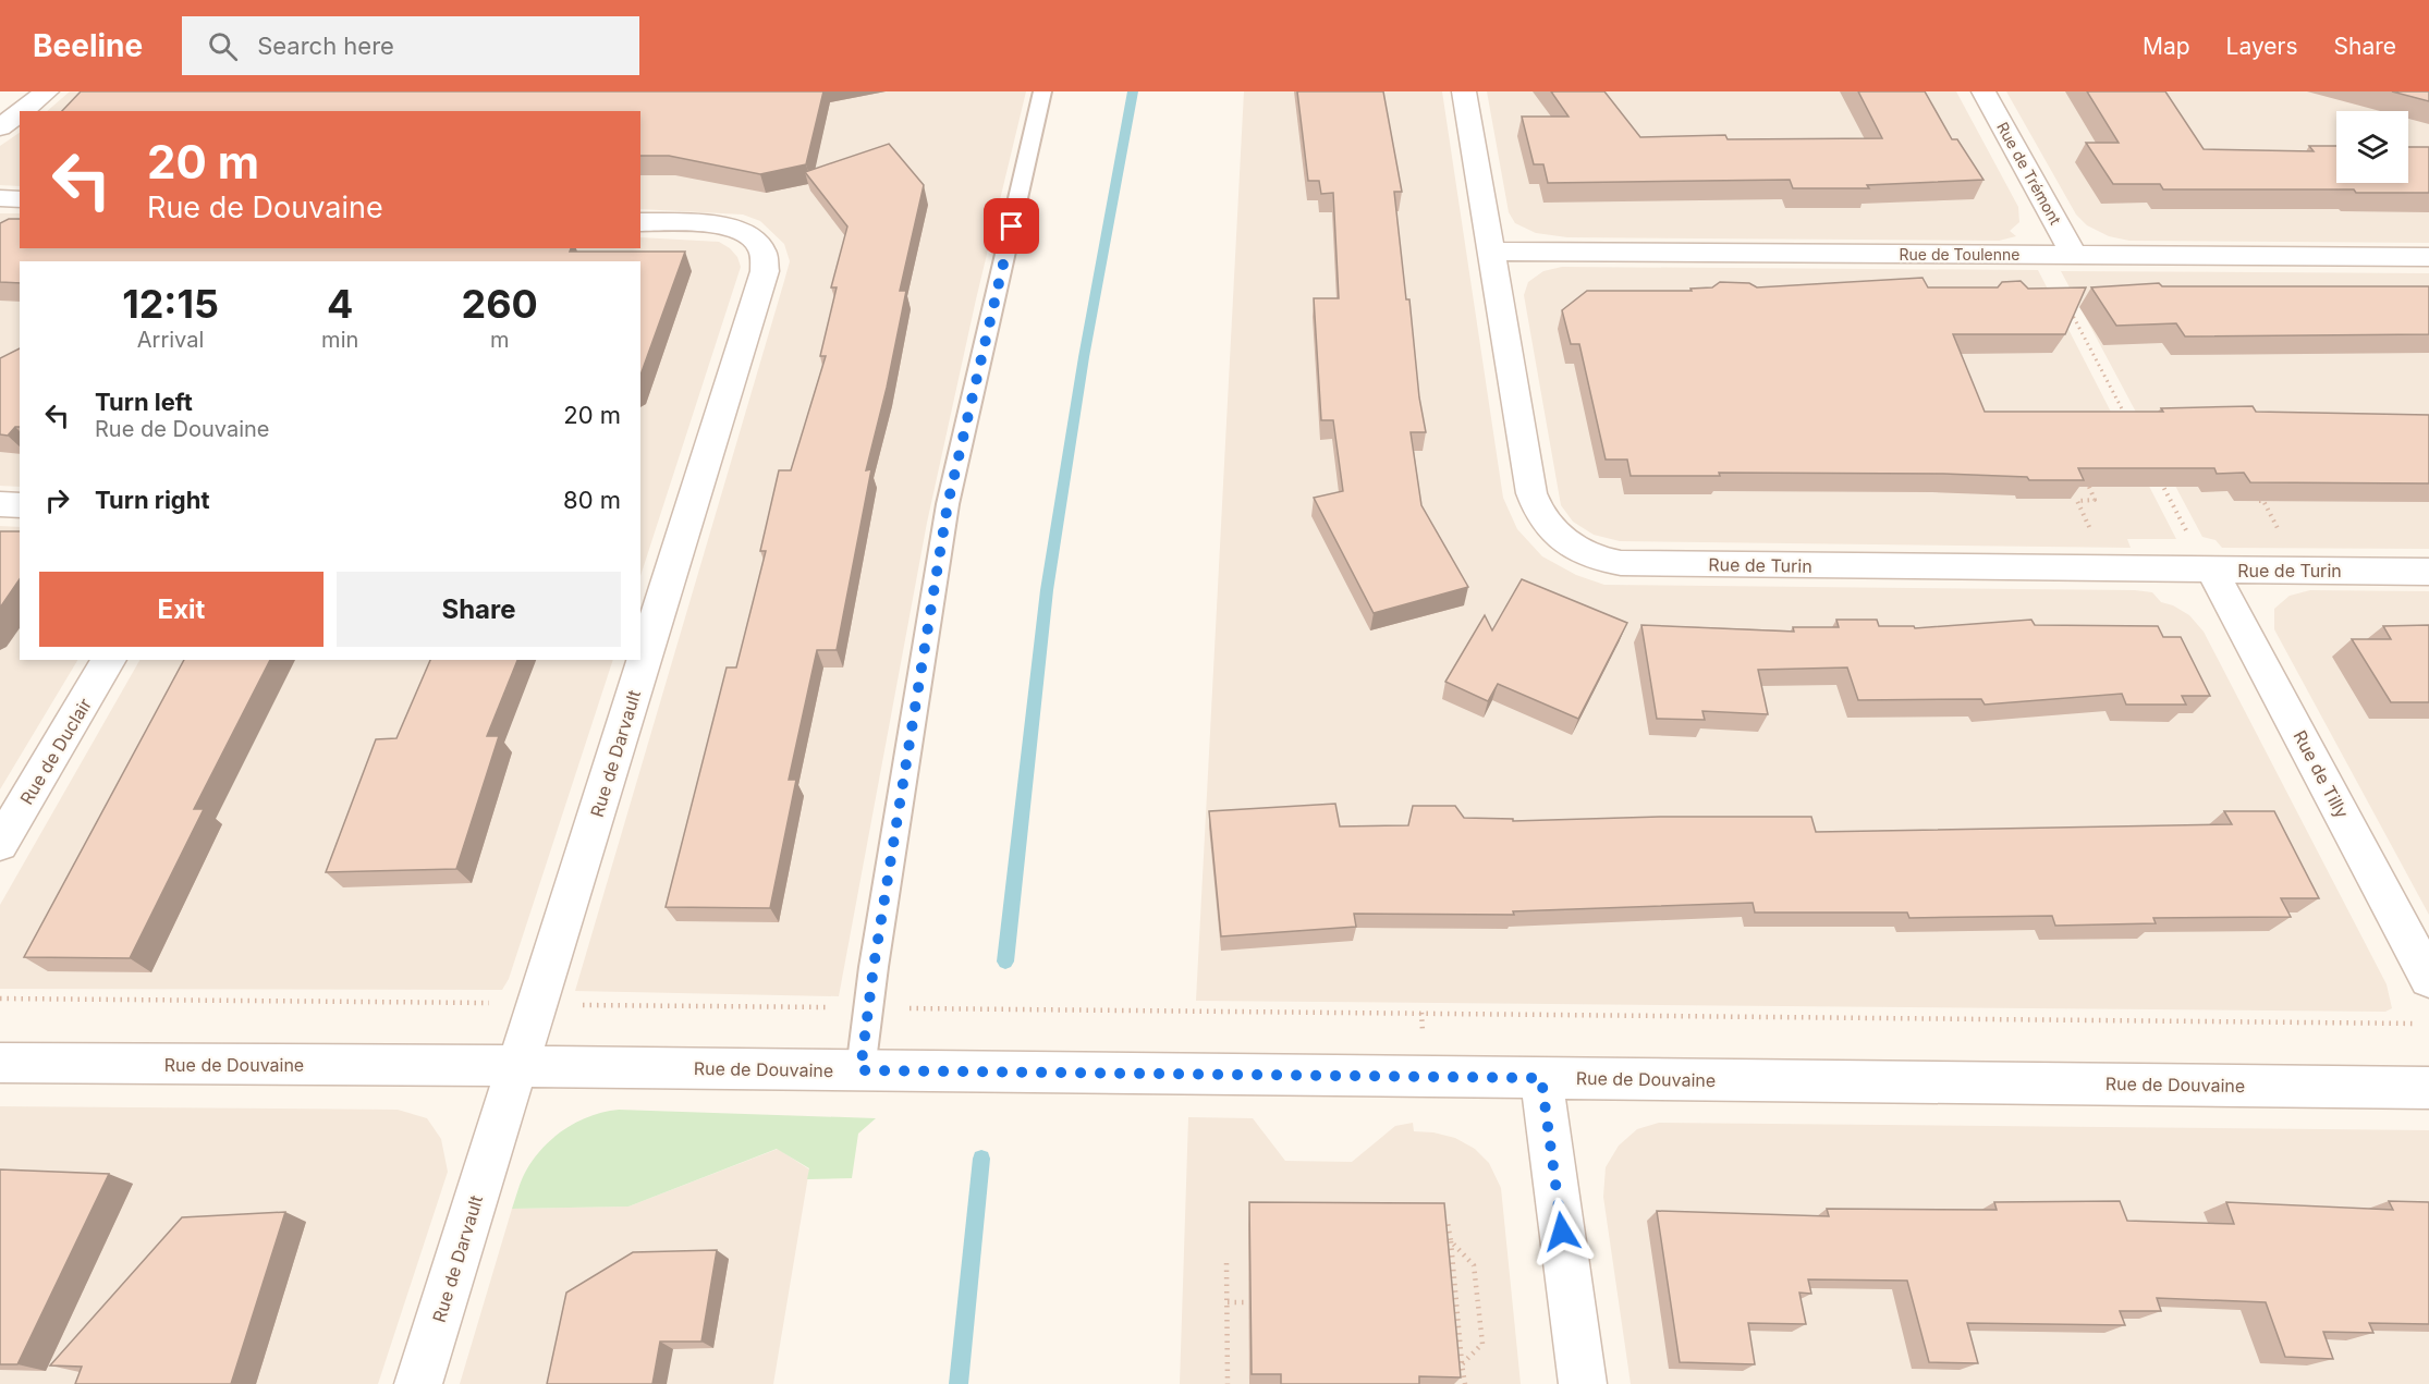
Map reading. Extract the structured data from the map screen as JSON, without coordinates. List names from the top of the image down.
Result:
{
  "streets": {
    "street": [
      "Rue de Trémont",
      "Rue de Toulenne",
      "Rue de Turin",
      "Rue de Duclair",
      "Rue de Darvault",
      "Rue de Tilly",
      "Rue de Douvaine"
    ]
  },
  "crossings": [
    ["Rue de Trémont", "Rue de Toulenne"],
    ["Rue de Toulenne", "Rue de Turin"],
    ["Rue de Turin", "Rue de Tilly"],
    ["Rue de Darvault", "Rue de Douvaine"]
  ],
  "page": {
    "header": "Beeline",
    "search": "Search here",
    "nav": ["Map", "Layers", "Share"],
    "turn": ["20 m", "Rue de Douvaine"],
    "eta": [
      "12:15",
      "Arrival",
      "4",
      "min",
      "260",
      "m"
    ],
    "list": [
      {
        "name": "Turn left",
        "note": "Rue de Douvaine",
        "value": "20 m"
      },
      {
        "name": "Turn right",
        "value": "80 m"
      }
    ],
    "buttons": ["Exit", "Share"]
  }
}
